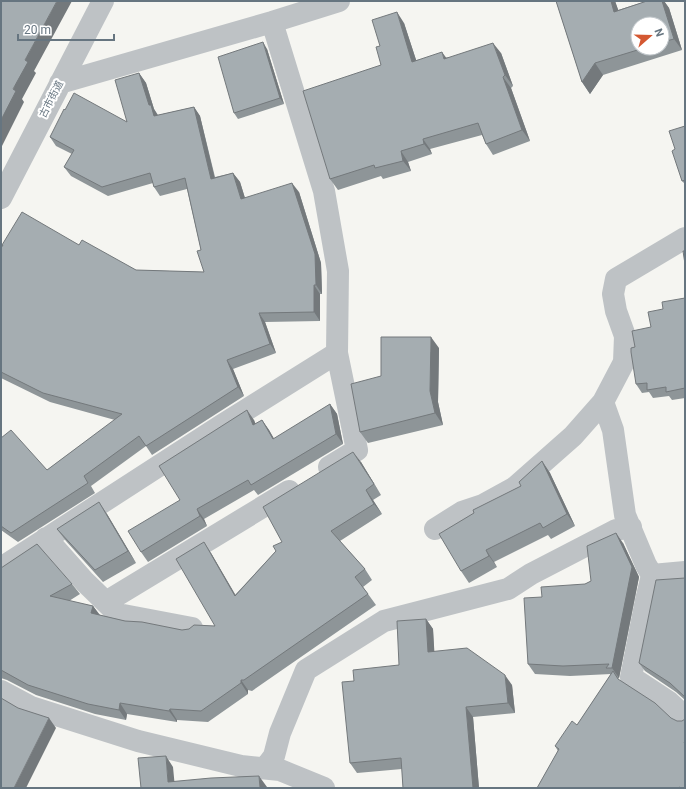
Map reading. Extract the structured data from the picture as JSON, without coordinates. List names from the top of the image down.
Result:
{
  "streets": {
    "street": ["古市街道"]
  },
  "scale_bar": "20 m",
  "north": "right"
}
